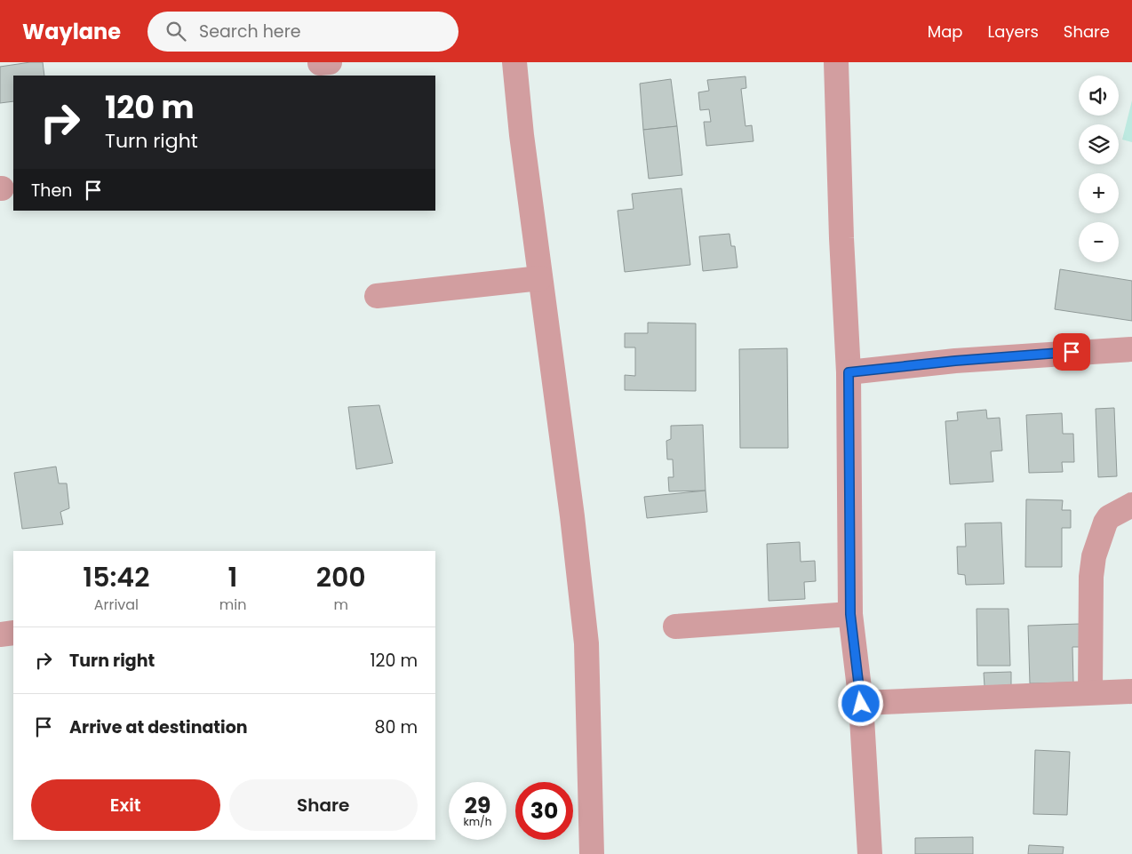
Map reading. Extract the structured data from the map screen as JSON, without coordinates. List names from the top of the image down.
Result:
{
  "page": {
    "header": "Waylane",
    "search": "Search here",
    "nav": ["Map", "Layers", "Share"],
    "map_buttons": ["+", "−"],
    "turn": ["120 m", "Turn right"],
    "then": "Then",
    "eta": [
      "15:42",
      "Arrival",
      "1",
      "min",
      "200",
      "m"
    ],
    "list": [
      {
        "name": "Turn right",
        "value": "120 m"
      },
      {
        "name": "Arrive at destination",
        "value": "80 m"
      }
    ],
    "buttons": ["Exit", "Share"],
    "speed": "29 km/h",
    "limit": "30"
  }
}
